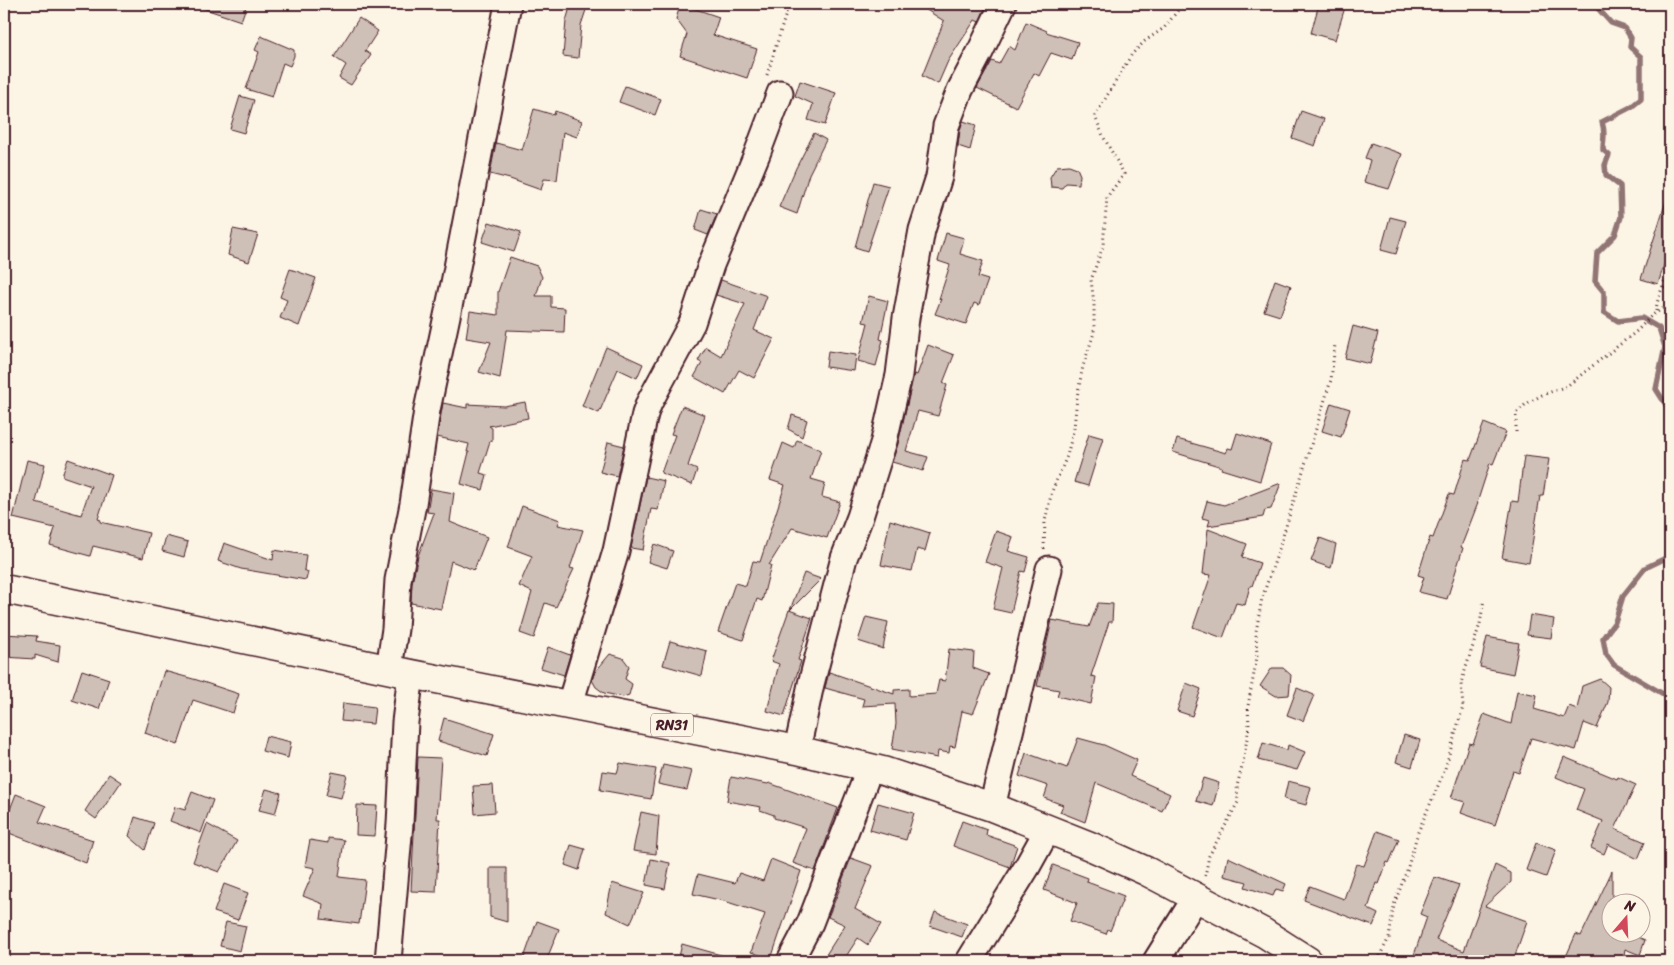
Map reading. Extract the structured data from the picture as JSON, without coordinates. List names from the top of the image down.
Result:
{
  "streets": {
    "main road": ["RN31"]
  },
  "north": "top"
}
